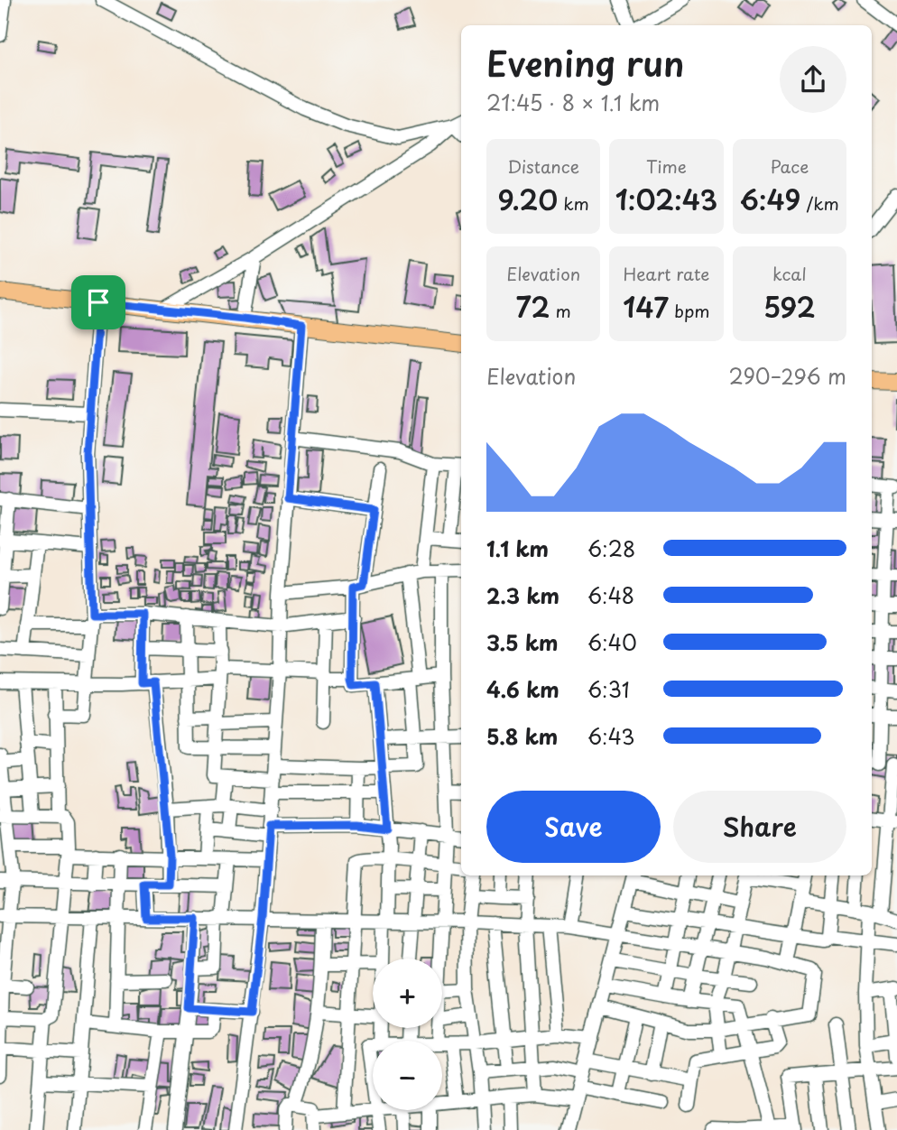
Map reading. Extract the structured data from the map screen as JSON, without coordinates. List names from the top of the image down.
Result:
{
  "page": {
    "heading": ["Evening run", "21:45 · 8 × 1.1 km"],
    "stats": [
      ["Distance", "9.20 km"],
      ["Time", "1:02:43"],
      ["Pace", "6:49 /km"],
      ["Elevation", "72 m"],
      ["Heart rate", "147 bpm"],
      ["kcal", "592"]
    ],
    "chart": ["Elevation", "290–296 m"],
    "list": [
      {
        "name": "1.1 km",
        "note": "6:28"
      },
      {
        "name": "2.3 km",
        "note": "6:48"
      },
      {
        "name": "3.5 km",
        "note": "6:40"
      },
      {
        "name": "4.6 km",
        "note": "6:31"
      },
      {
        "name": "5.8 km",
        "note": "6:43"
      }
    ],
    "buttons": ["Save", "Share"],
    "map_buttons": ["+", "−"]
  }
}
